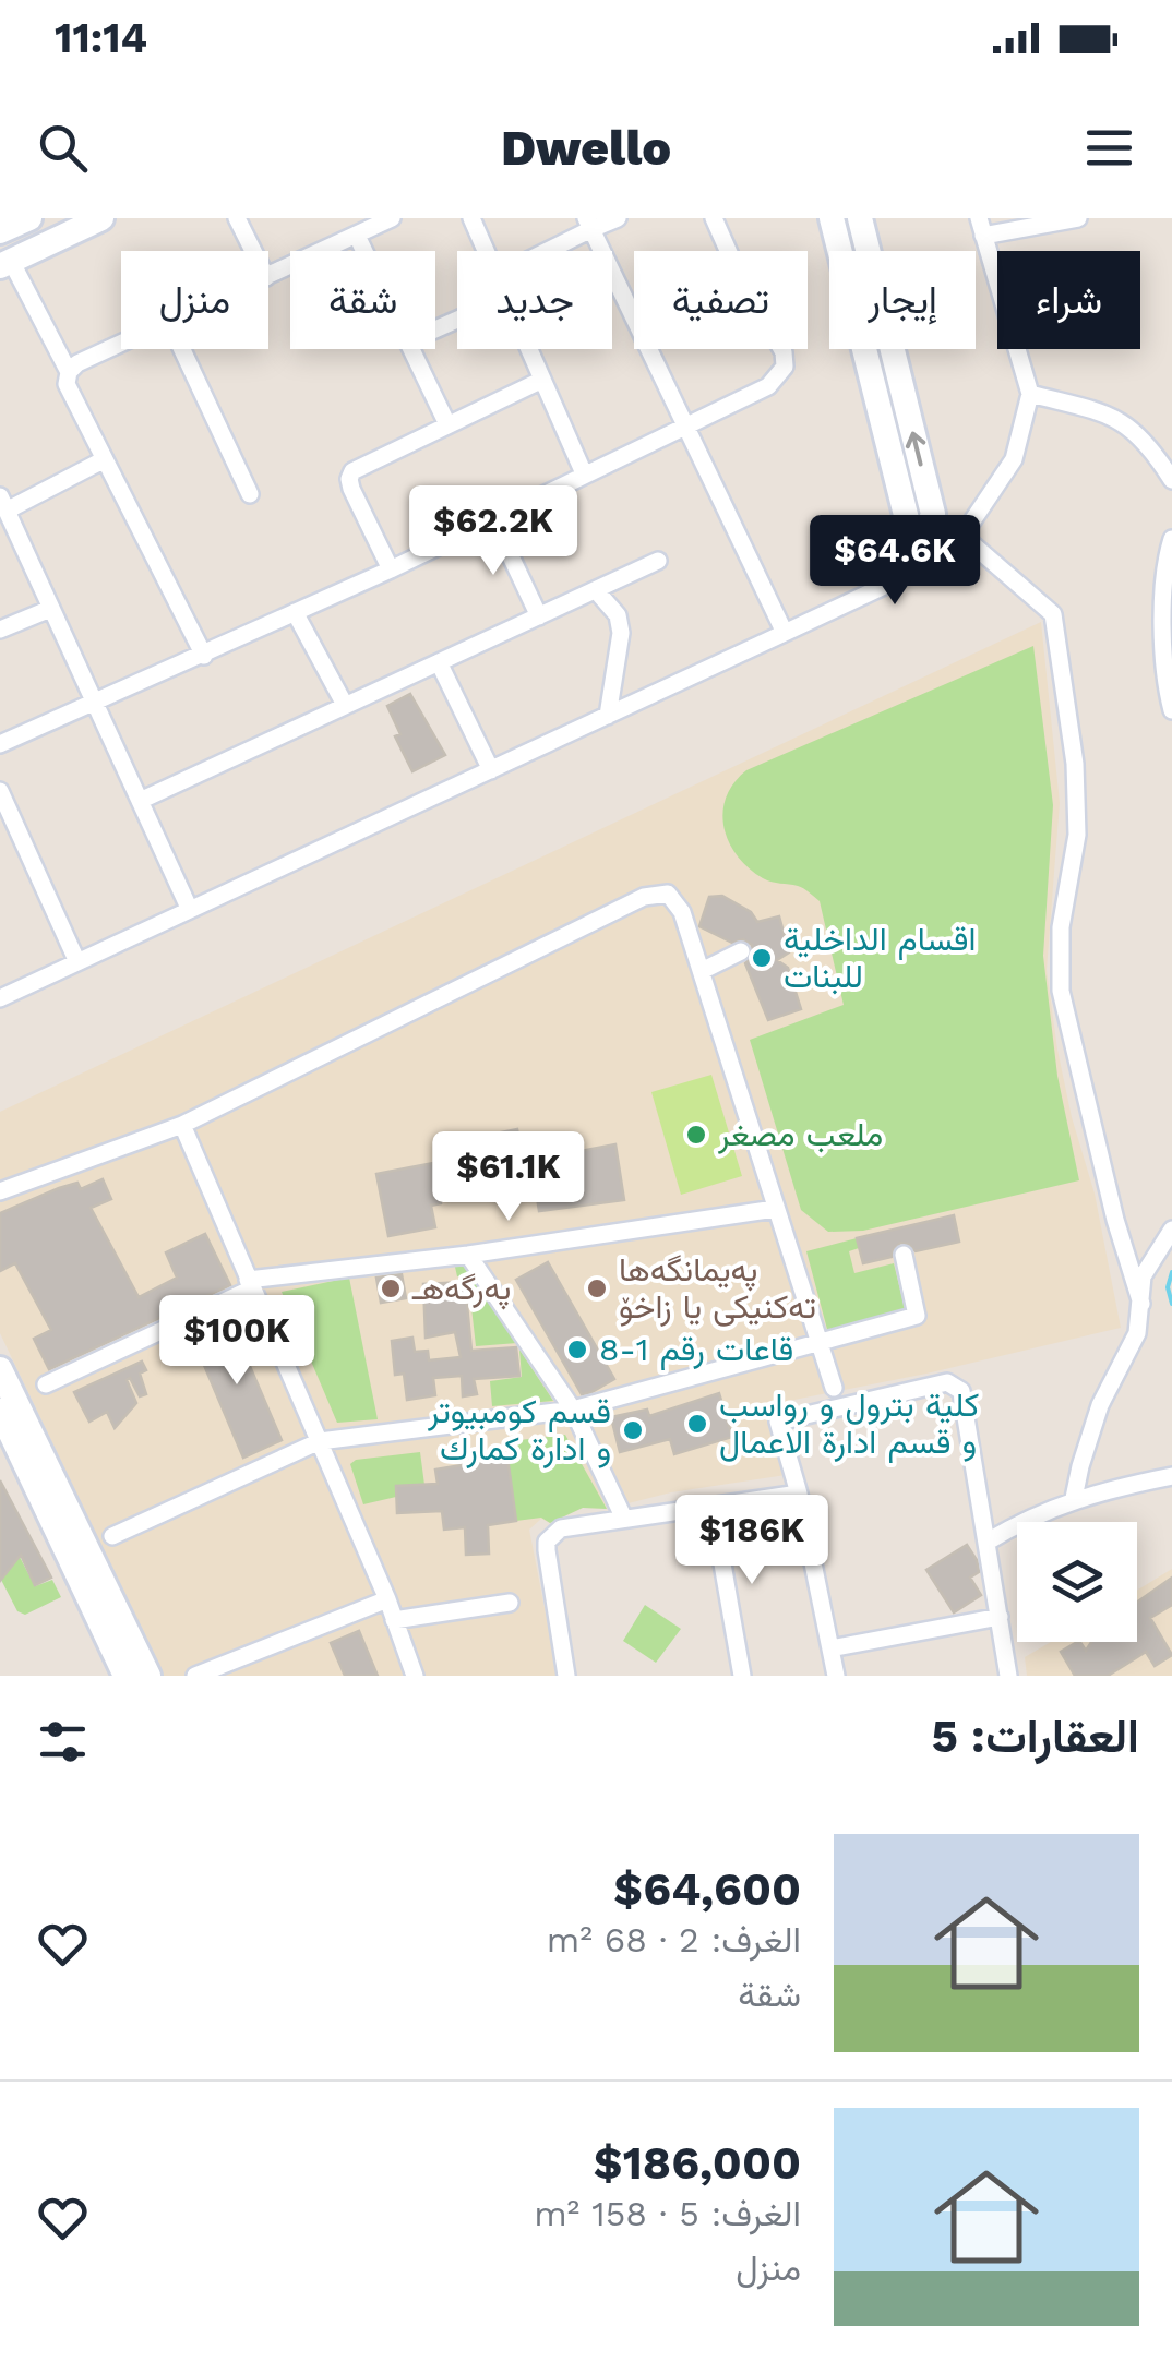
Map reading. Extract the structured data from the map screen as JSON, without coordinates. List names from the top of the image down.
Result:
{
  "places": [
    "اقسام الداخلیة للبنات",
    "ملعب مصغر",
    "په‌رگه‌هـ",
    "پەیمانگەها تەکنیکی یا زاخۆ",
    "قاعات رقم 1-8",
    "كلية بترول و رواسب و قسم ادارة الاعمال",
    "قسم کومبیوتر و ادارة كمارك"
  ],
  "page": {
    "status": "11:14",
    "header": "Dwello",
    "chip": [
      "شراء",
      "إيجار",
      "تصفية",
      "جديد",
      "شقة",
      "منزل"
    ],
    "price": [
      "$62.2K",
      "$64.6K",
      "$61.1K",
      "$100K",
      "$186K"
    ],
    "heading": "العقارات: 5",
    "list": [
      {
        "name": "$64,600",
        "note": "الغرف: 2 · 68 m² · شقة"
      },
      {
        "name": "$186,000",
        "note": "الغرف: 5 · 158 m² · منزل"
      }
    ]
  }
}
